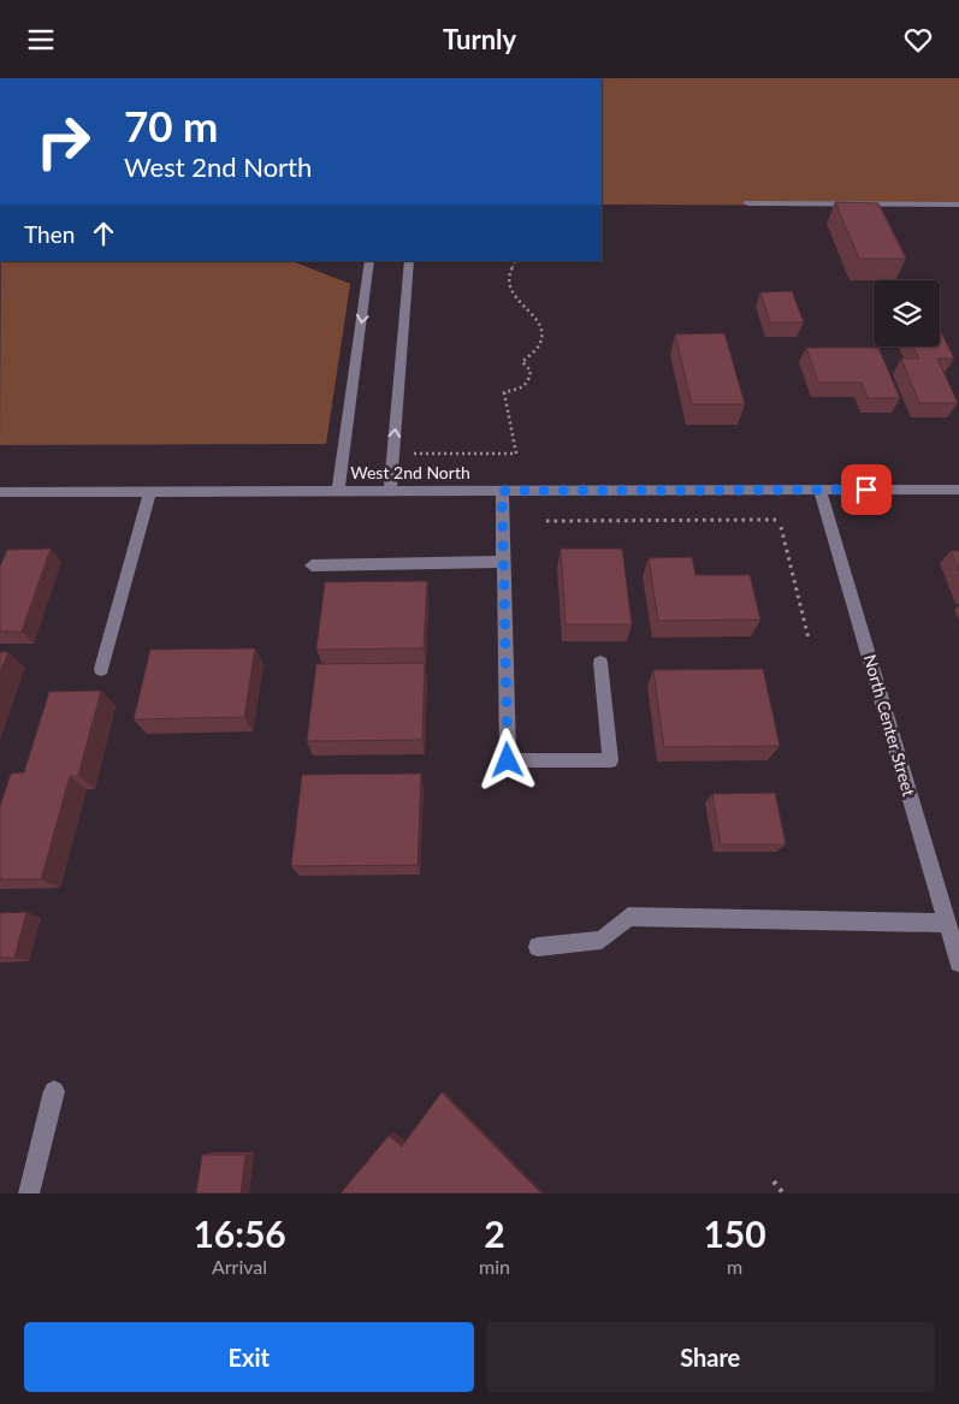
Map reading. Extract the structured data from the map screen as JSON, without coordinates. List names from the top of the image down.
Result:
{
  "streets": {
    "street": ["West 2nd North", "North Center Street"]
  },
  "crossings": [
    ["West 2nd North", "North Center Street"]
  ],
  "page": {
    "header": "Turnly",
    "turn": ["70 m", "West 2nd North"],
    "then": "Then",
    "eta": [
      "16:56",
      "Arrival",
      "2",
      "min",
      "150",
      "m"
    ],
    "buttons": ["Exit", "Share"]
  }
}
